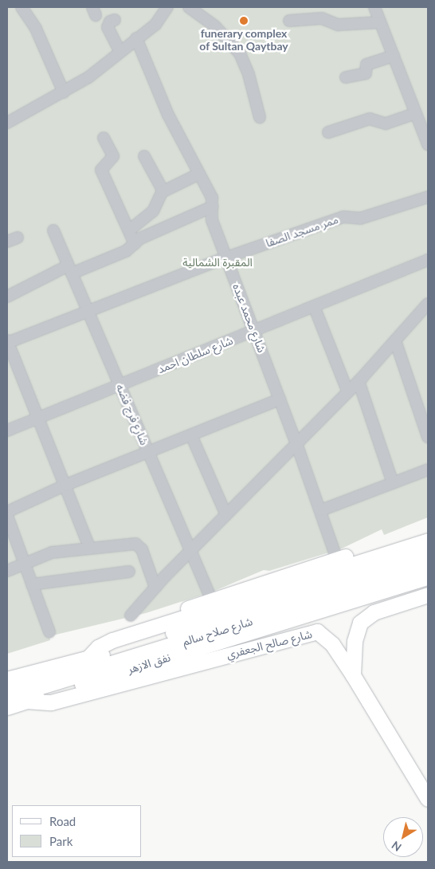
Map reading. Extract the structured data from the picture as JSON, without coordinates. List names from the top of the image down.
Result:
{
  "streets": {
    "highway": ["شارع صلاح سالم"],
    "main road": ["شارع صالح الجعفري", "نفق الازهر"],
    "street": [
      "ممر مسجد الصفا",
      "شارع محمد عبده",
      "شارع سلطان احمد",
      "شارع فرج فضه"
    ]
  },
  "crossings": [
    ["ممر مسجد الصفا", "شارع محمد عبده"],
    ["ممر مسجد الصفا", "شارع فرج فضه"],
    ["شارع محمد عبده", "شارع سلطان احمد"],
    ["شارع سلطان احمد", "شارع فرج فضه"],
    ["شارع صالح الجعفري", "نفق الازهر"]
  ],
  "parks": ["المقبرة الشمالية"],
  "places": ["funerary complex of Sultan Qaytbay"],
  "legend": ["Road", "Park"],
  "north": "bottom left"
}
